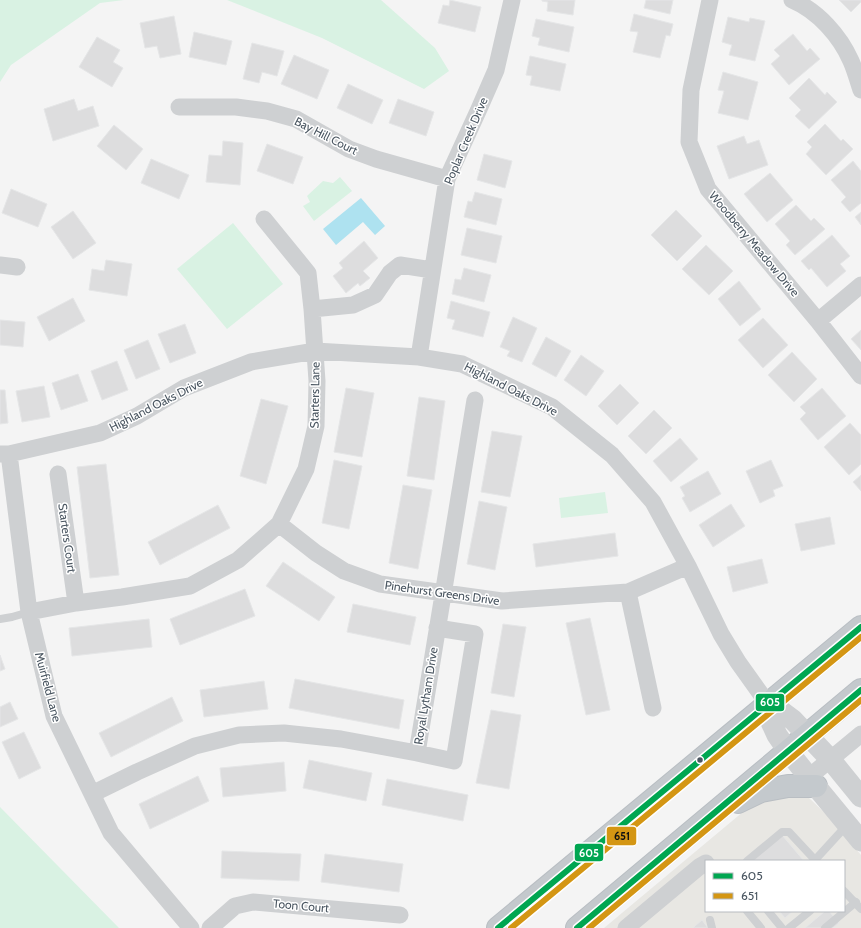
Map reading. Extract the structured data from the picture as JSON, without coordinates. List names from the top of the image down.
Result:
{
  "streets": {
    "street": [
      "Bay Hill Court",
      "Poplar Creek Drive",
      "Woodberry Meadow Drive",
      "Highland Oaks Drive",
      "Starters Lane",
      "Starters Court",
      "Pinehurst Greens Drive",
      "Muirfield Lane",
      "Royal Lytham Drive",
      "Toon Court"
    ]
  },
  "crossings": [
    ["Bay Hill Court", "Poplar Creek Drive"],
    ["Poplar Creek Drive", "Highland Oaks Drive"],
    ["Highland Oaks Drive", "Starters Lane"],
    ["Highland Oaks Drive", "Pinehurst Greens Drive"],
    ["Highland Oaks Drive", "Muirfield Lane"],
    ["Starters Lane", "Starters Court"],
    ["Starters Lane", "Pinehurst Greens Drive"],
    ["Starters Lane", "Muirfield Lane"],
    ["Pinehurst Greens Drive", "Royal Lytham Drive"],
    ["Muirfield Lane", "Royal Lytham Drive"]
  ],
  "lines": ["transit line 605", "transit line 651"],
  "legend": ["605", "651"]
}
